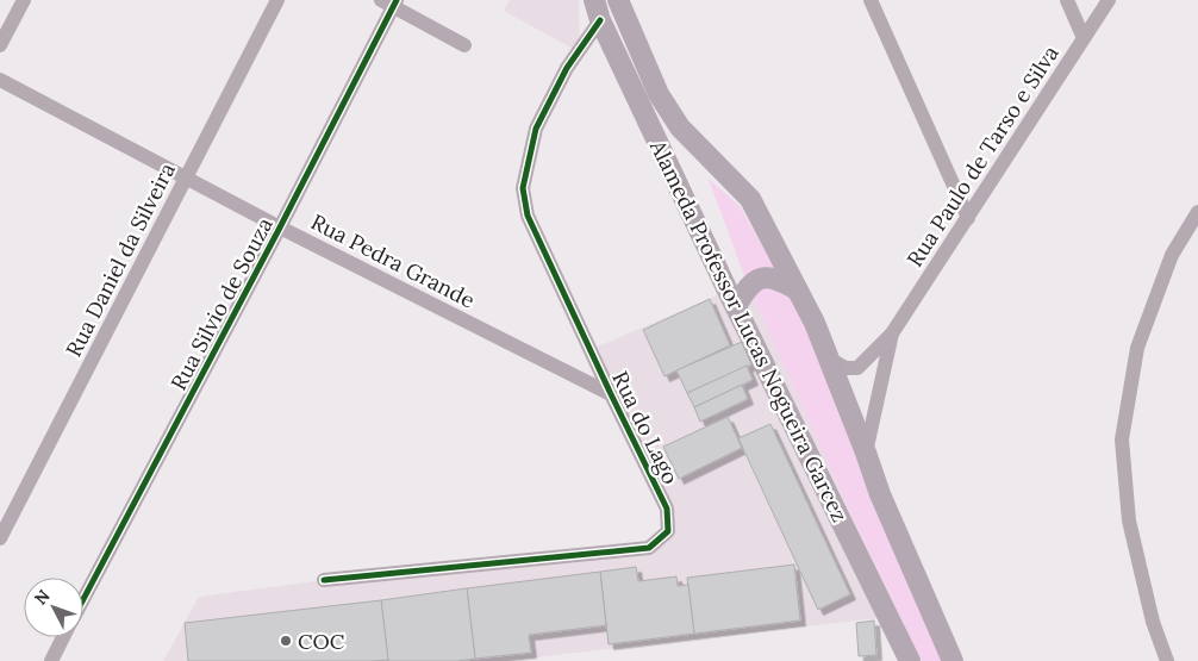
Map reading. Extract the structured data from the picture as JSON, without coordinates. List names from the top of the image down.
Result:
{
  "streets": {
    "main road": ["Alameda Professor Lucas Nogueira Garcez"],
    "street": [
      "Rua Paulo de Tarso e Silva",
      "Rua Daniel da Silveira",
      "Rua Pedra Grande",
      "Rua Silvio de Souza",
      "Rua do Lago"
    ]
  },
  "crossings": [
    ["Rua Paulo de Tarso e Silva", "Alameda Professor Lucas Nogueira Garcez"],
    ["Rua Daniel da Silveira", "Rua Pedra Grande"],
    ["Rua Pedra Grande", "Rua Silvio de Souza"],
    ["Rua Pedra Grande", "Rua do Lago"],
    ["Alameda Professor Lucas Nogueira Garcez", "Rua do Lago"]
  ],
  "places": ["COC"],
  "north": "top left"
}
